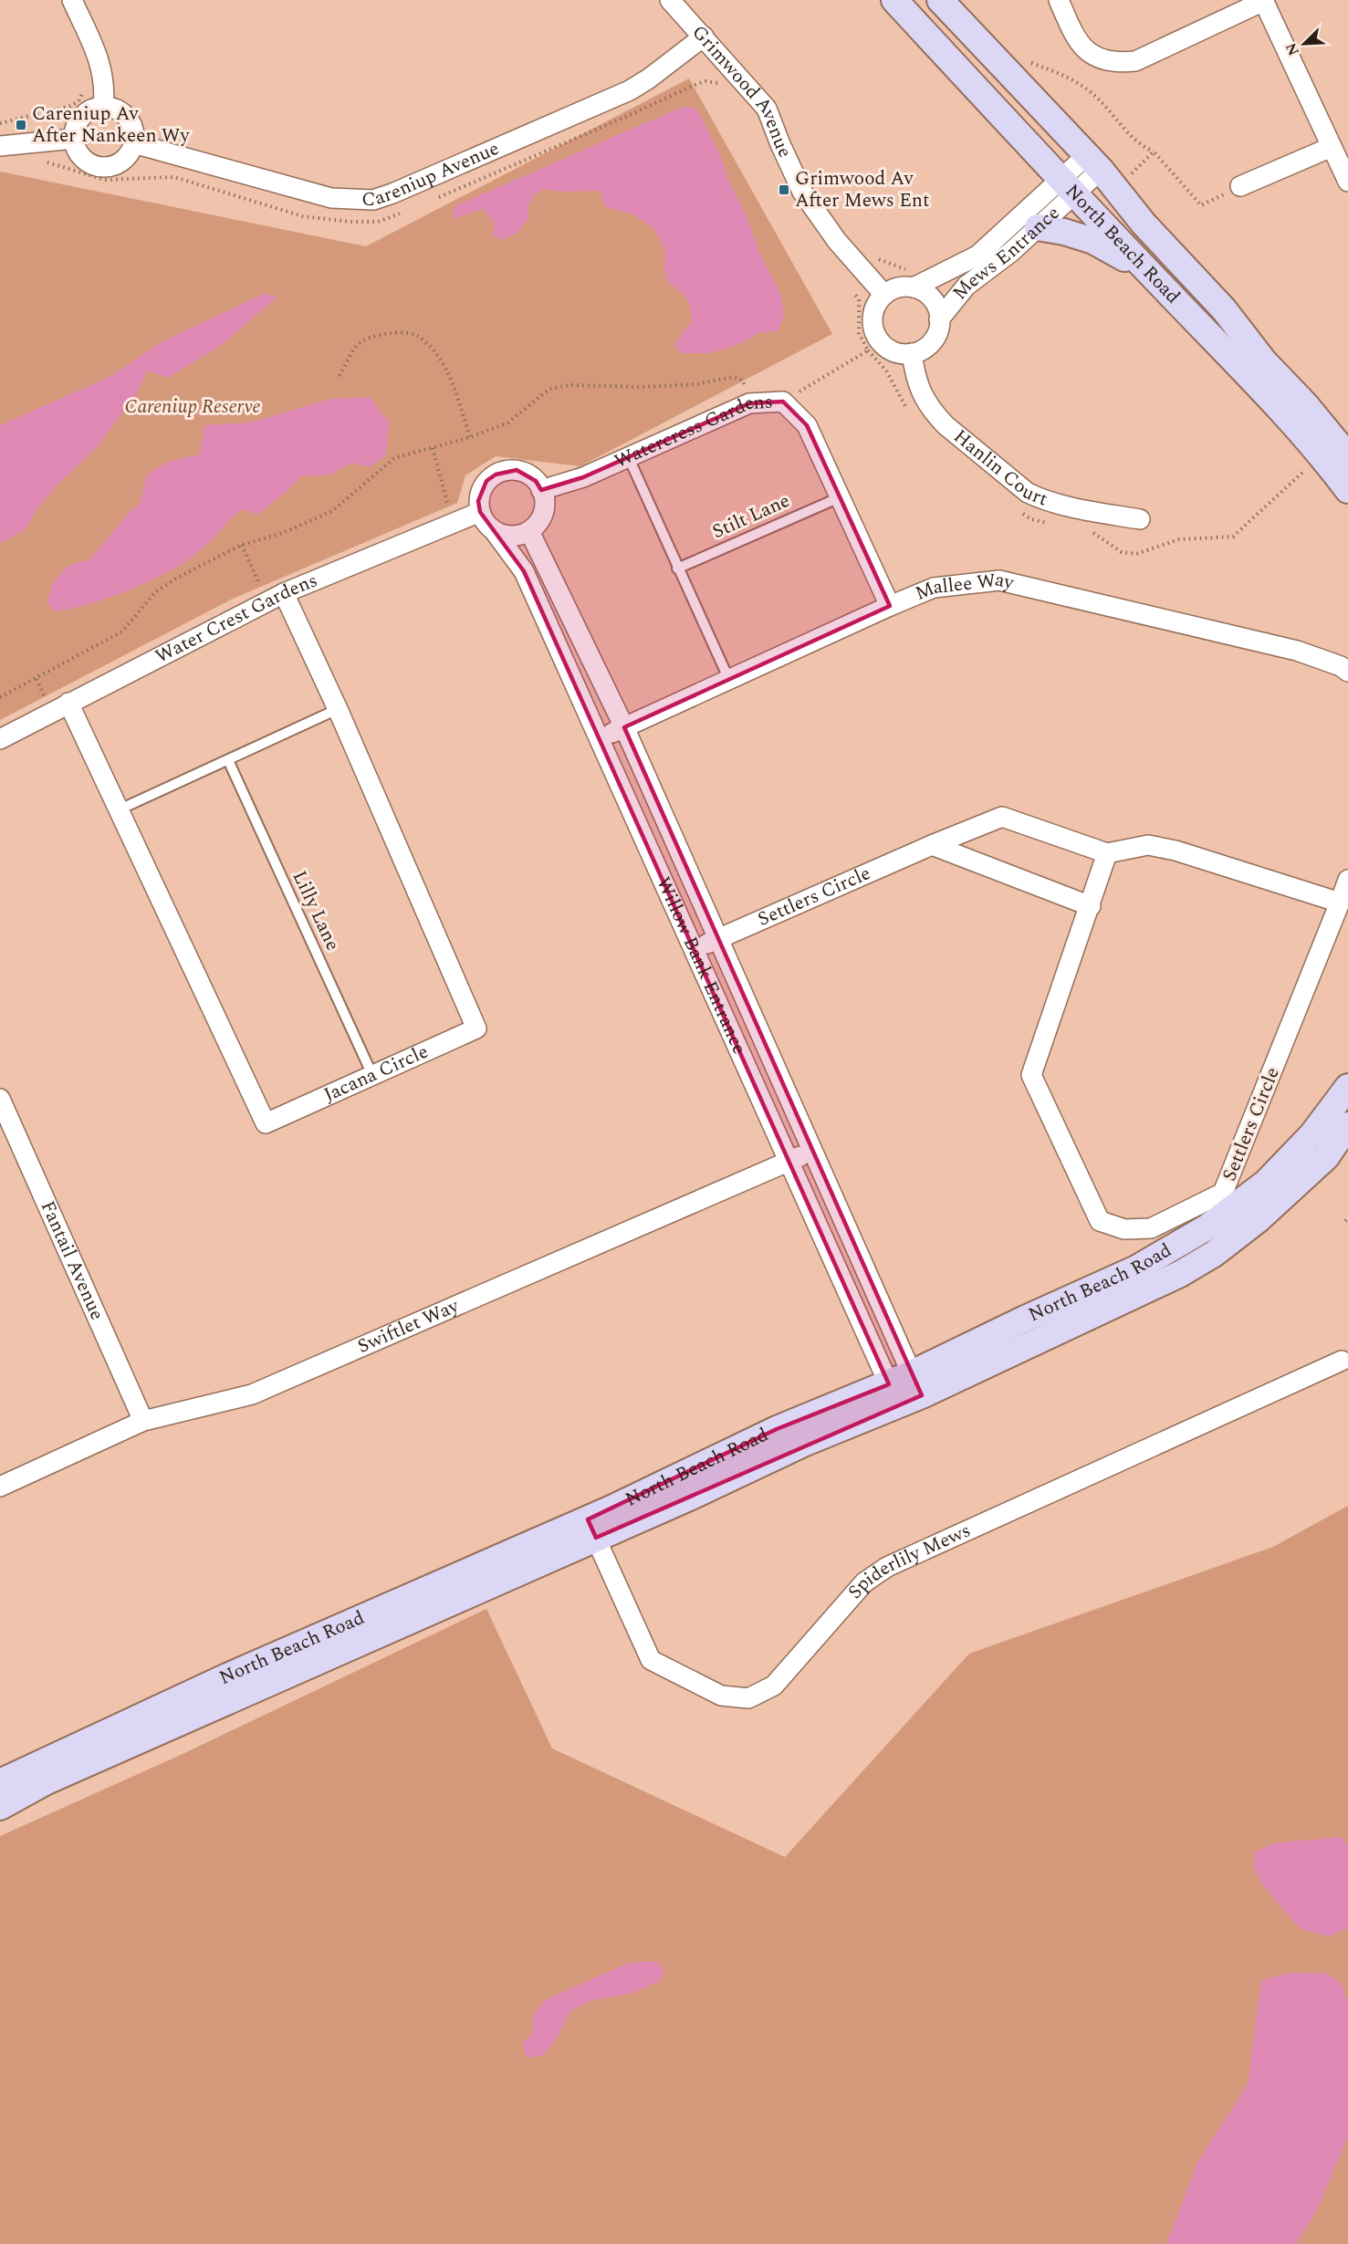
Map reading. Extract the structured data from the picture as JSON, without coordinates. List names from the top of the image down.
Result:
{
  "streets": {
    "main road": ["North Beach Road"],
    "street": [
      "Grimwood Avenue",
      "Careniup Avenue",
      "Mews Entrance",
      "Watercress Gardens",
      "Hanlin Court",
      "Mallee Way",
      "Water Crest Gardens",
      "Settlers Circle",
      "Willow Bank Entrance",
      "Jacana Circle",
      "Fantail Avenue",
      "Swiftlet Way",
      "Spiderlily Mews"
    ],
    "lane": ["Stilt Lane", "Lilly Lane"]
  },
  "crossings": [
    ["Grimwood Avenue", "Careniup Avenue"],
    ["Grimwood Avenue", "Mews Entrance"],
    ["Grimwood Avenue", "Hanlin Court"],
    ["North Beach Road", "Mews Entrance"],
    ["North Beach Road", "Willow Bank Entrance"],
    ["North Beach Road", "Spiderlily Mews"],
    ["Mews Entrance", "Hanlin Court"],
    ["Watercress Gardens", "Stilt Lane"],
    ["Watercress Gardens", "Mallee Way"],
    ["Watercress Gardens", "Water Crest Gardens"],
    ["Watercress Gardens", "Willow Bank Entrance"],
    ["Mallee Way", "Willow Bank Entrance"],
    ["Water Crest Gardens", "Willow Bank Entrance"],
    ["Water Crest Gardens", "Jacana Circle"],
    ["Settlers Circle", "Willow Bank Entrance"],
    ["Lilly Lane", "Jacana Circle"],
    ["Willow Bank Entrance", "Swiftlet Way"],
    ["Fantail Avenue", "Swiftlet Way"]
  ],
  "parks": ["Careniup Reserve"],
  "places": {
    "transit": ["Careniup Av After Nankeen Wy", "Grimwood Av After Mews Ent"]
  },
  "north": "bottom left"
}
